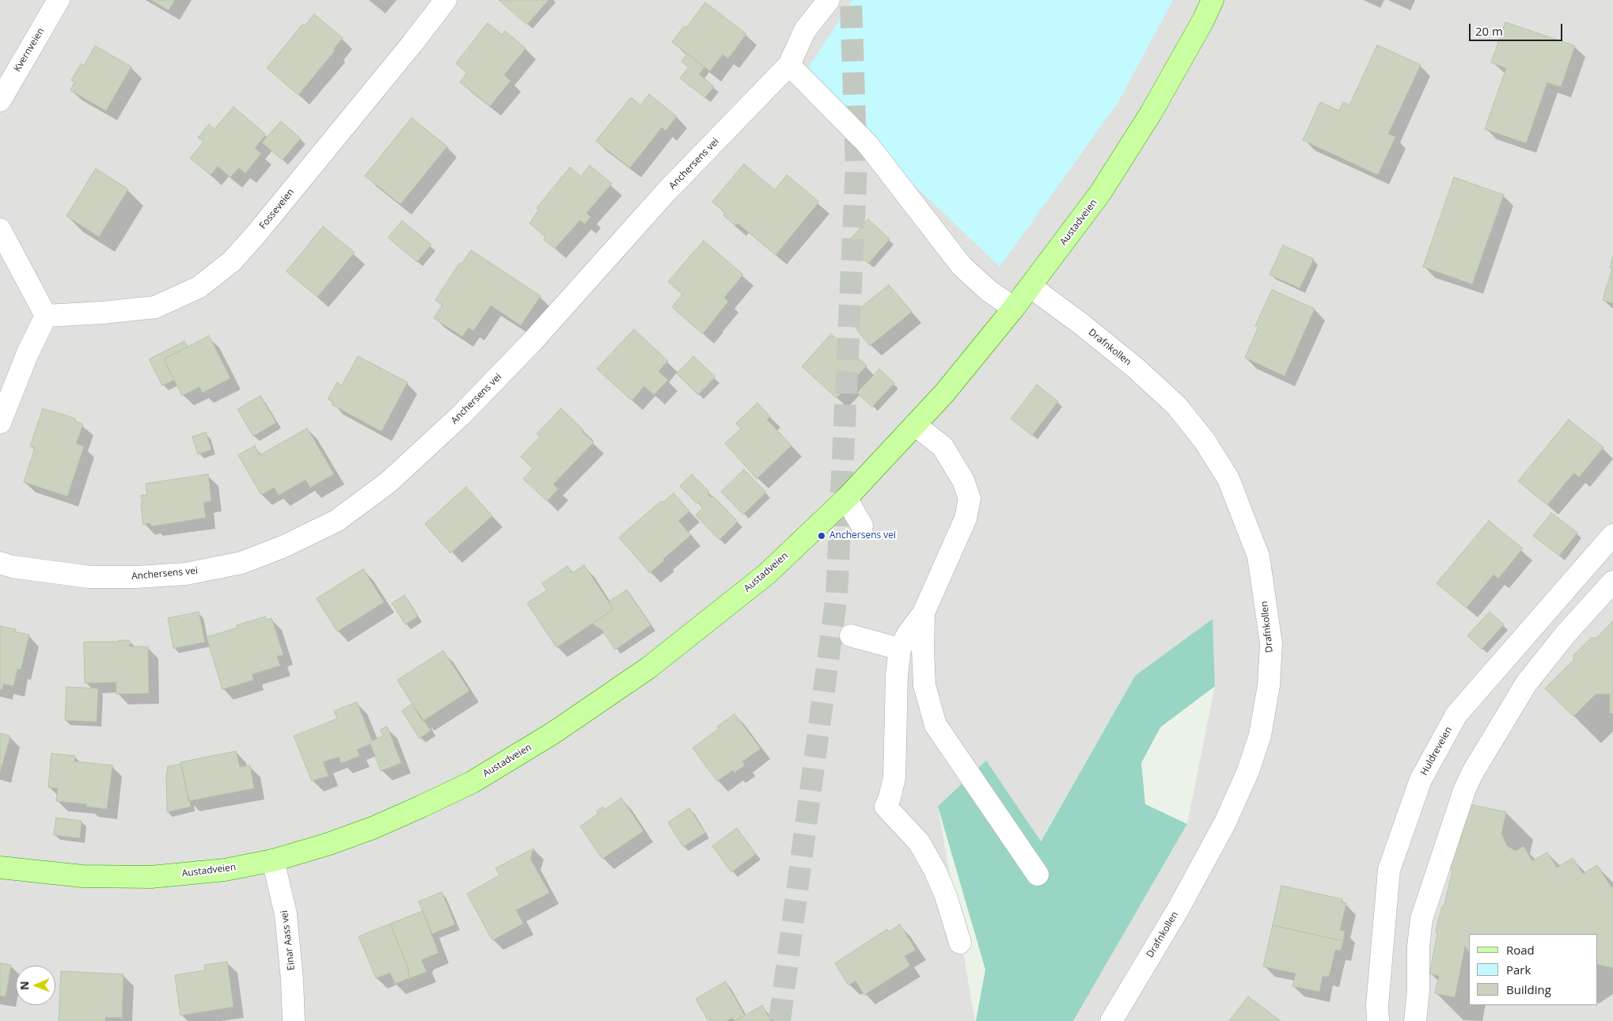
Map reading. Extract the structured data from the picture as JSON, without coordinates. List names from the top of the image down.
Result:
{
  "streets": {
    "main road": ["Austadveien"],
    "street": [
      "Kvernveien",
      "Anchersens vei",
      "Fosseveien",
      "Drafnkollen",
      "Huldreveien",
      "Einar Aass vei"
    ]
  },
  "crossings": [
    ["Austadveien", "Drafnkollen"],
    ["Austadveien", "Einar Aass vei"]
  ],
  "places": ["Anchersens vei"],
  "legend": ["Road", "Park", "Building"],
  "scale_bar": "20 m",
  "north": "left"
}
